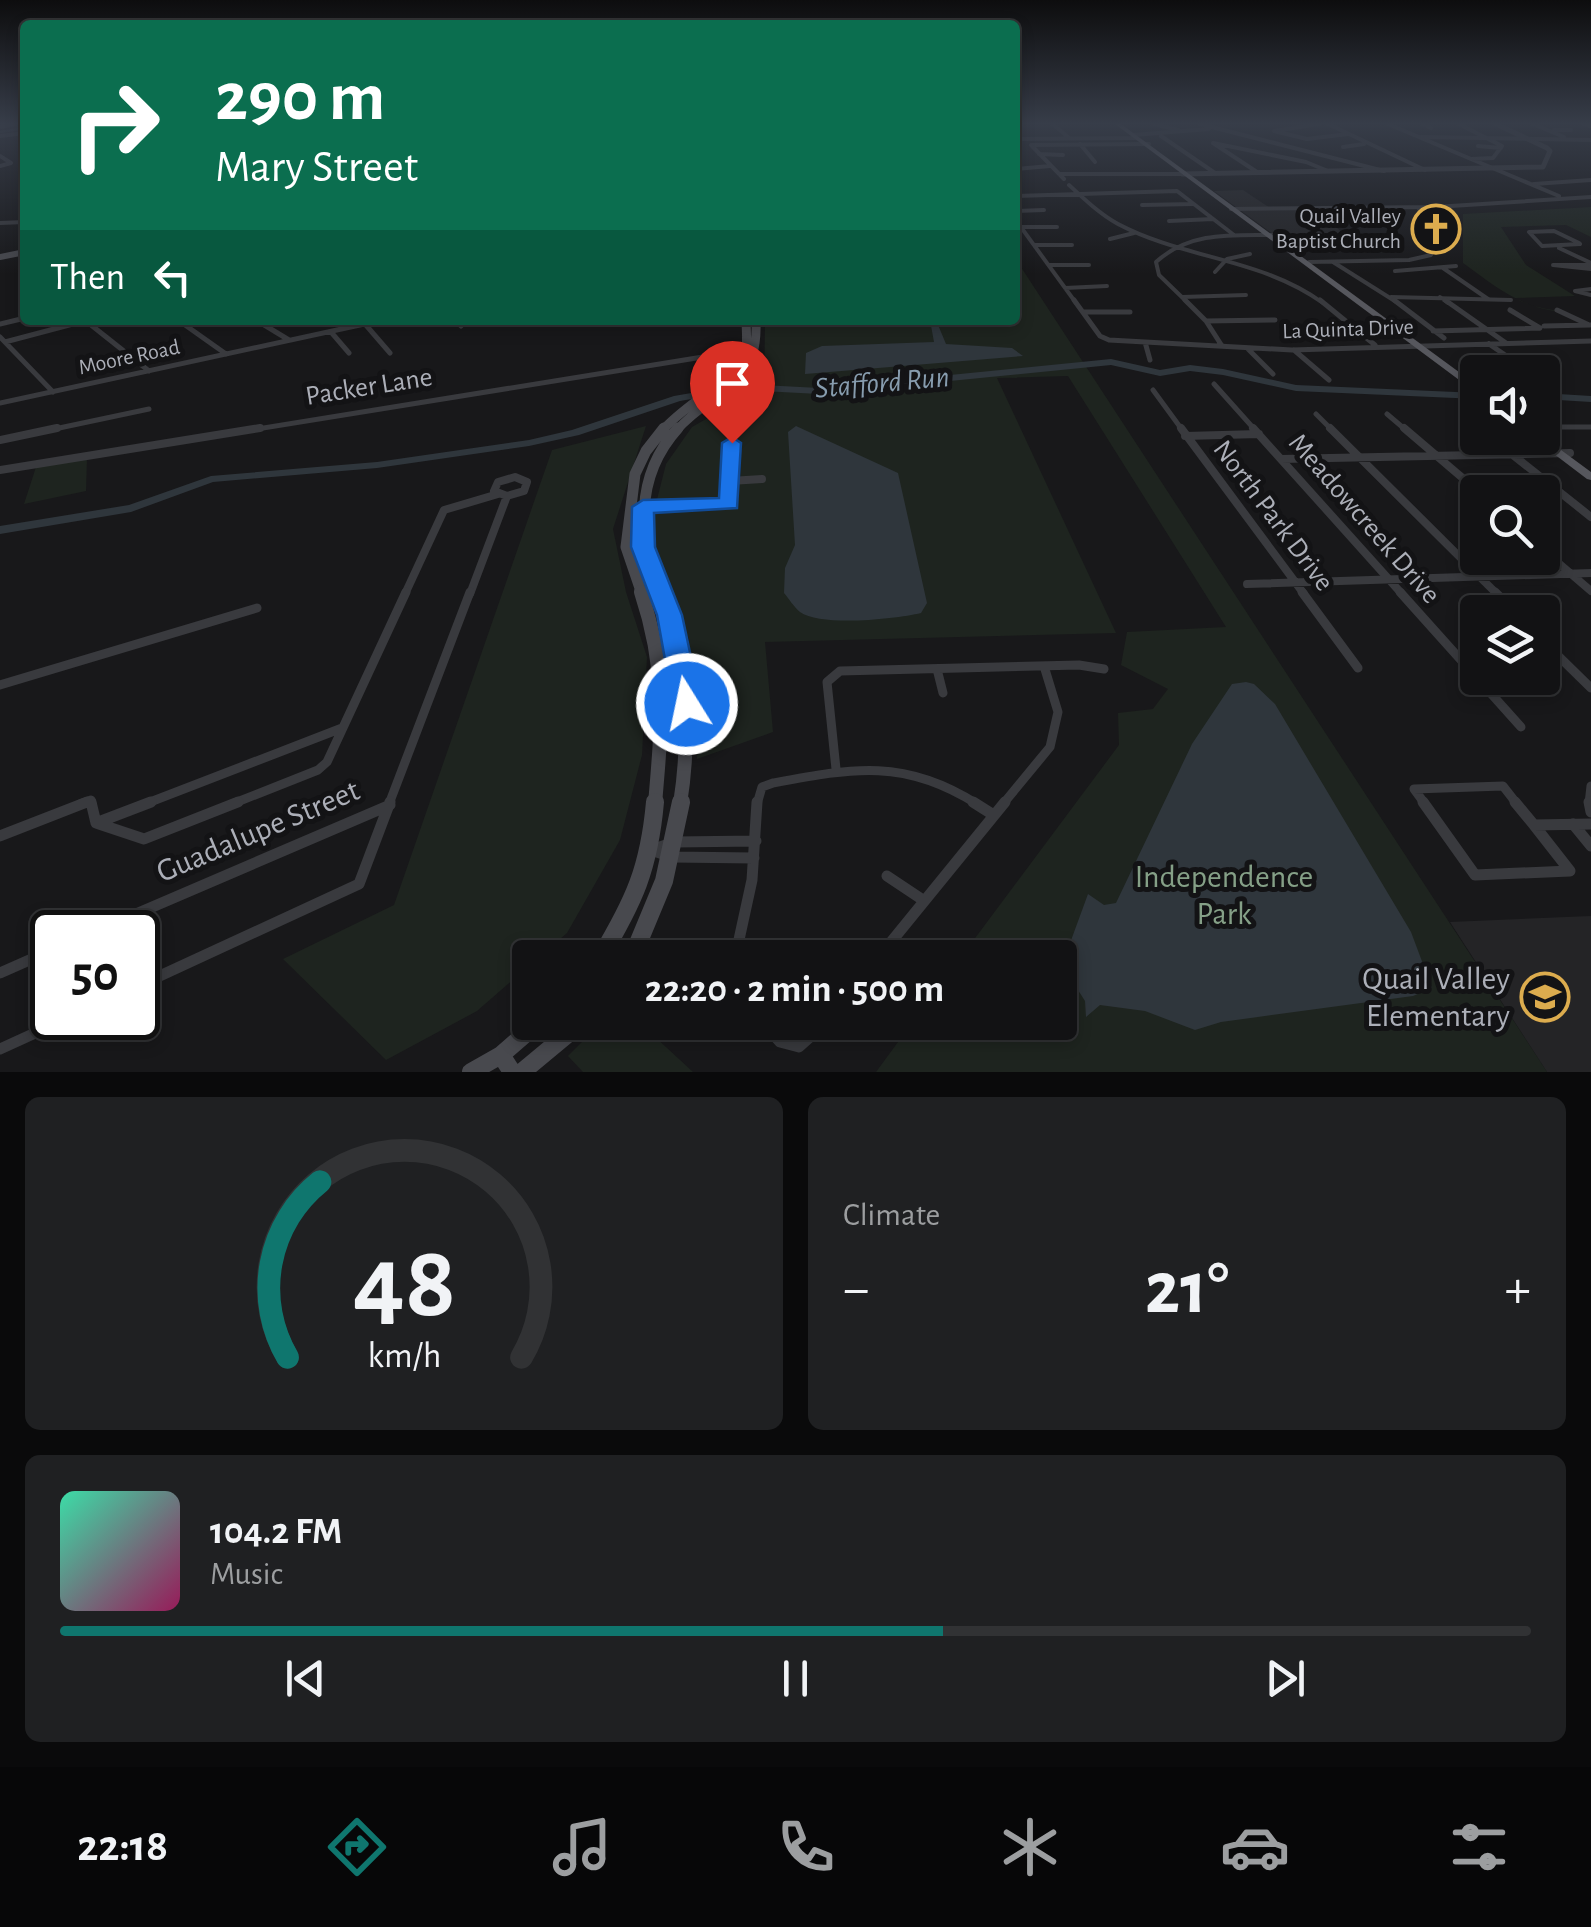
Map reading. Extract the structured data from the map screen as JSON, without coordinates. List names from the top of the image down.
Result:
{
  "streets": {
    "street": [
      "La Quinta Drive",
      "Moore Road",
      "Packer Lane",
      "North Park Drive",
      "Meadowcreek Drive",
      "Guadalupe Street"
    ]
  },
  "water": ["Stafford Run"],
  "parks": ["Independence Park"],
  "places": {
    "church": ["Quail Valley Baptist Church"],
    "school or university": ["Quail Valley Elementary"]
  },
  "page": {
    "turn": ["290 m", "Mary Street"],
    "then": "Then",
    "limit": "50",
    "trip": "22:20 · 2 min · 500 m",
    "tile": "Climate",
    "heat": ["−", "21°", "+"],
    "song": ["104.2 FM", "Music"],
    "tabs": "22:18",
    "gauge": ["48", "km/h"]
  }
}
